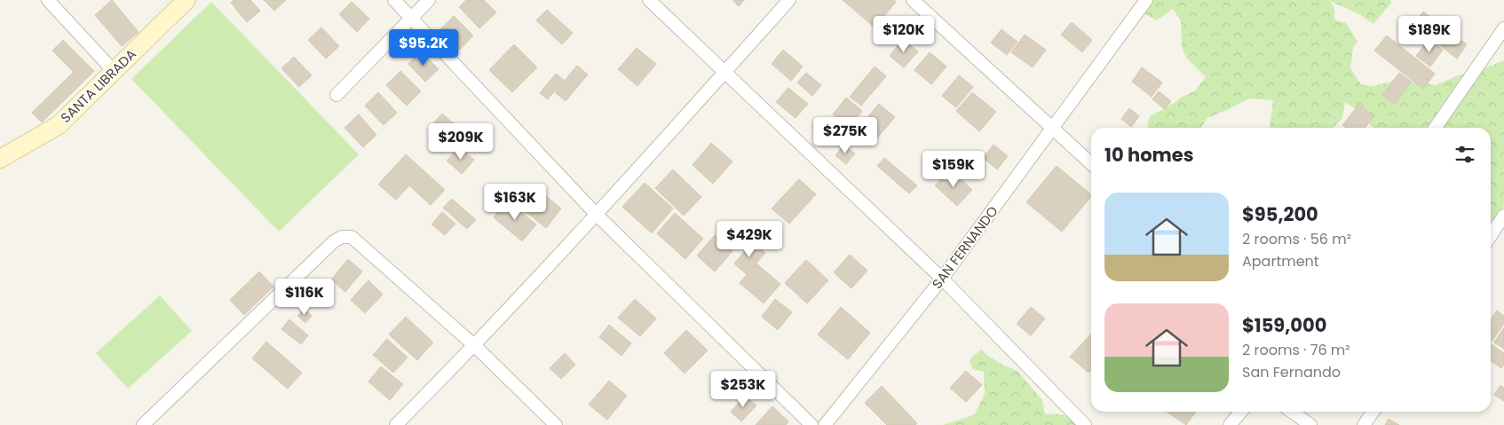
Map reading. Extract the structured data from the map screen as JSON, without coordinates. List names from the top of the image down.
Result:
{
  "streets": {
    "street": ["SANTA LIBRADA", "SAN FERNANDO"]
  },
  "page": {
    "price": [
      "$120K",
      "$189K",
      "$95.2K",
      "$275K",
      "$209K",
      "$159K",
      "$163K",
      "$429K",
      "$116K",
      "$253K"
    ],
    "heading": "10 homes",
    "list": [
      {
        "name": "$95,200",
        "note": "2 rooms · 56 m² · Apartment"
      },
      {
        "name": "$159,000",
        "note": "2 rooms · 76 m² · San Fernando"
      }
    ]
  }
}
